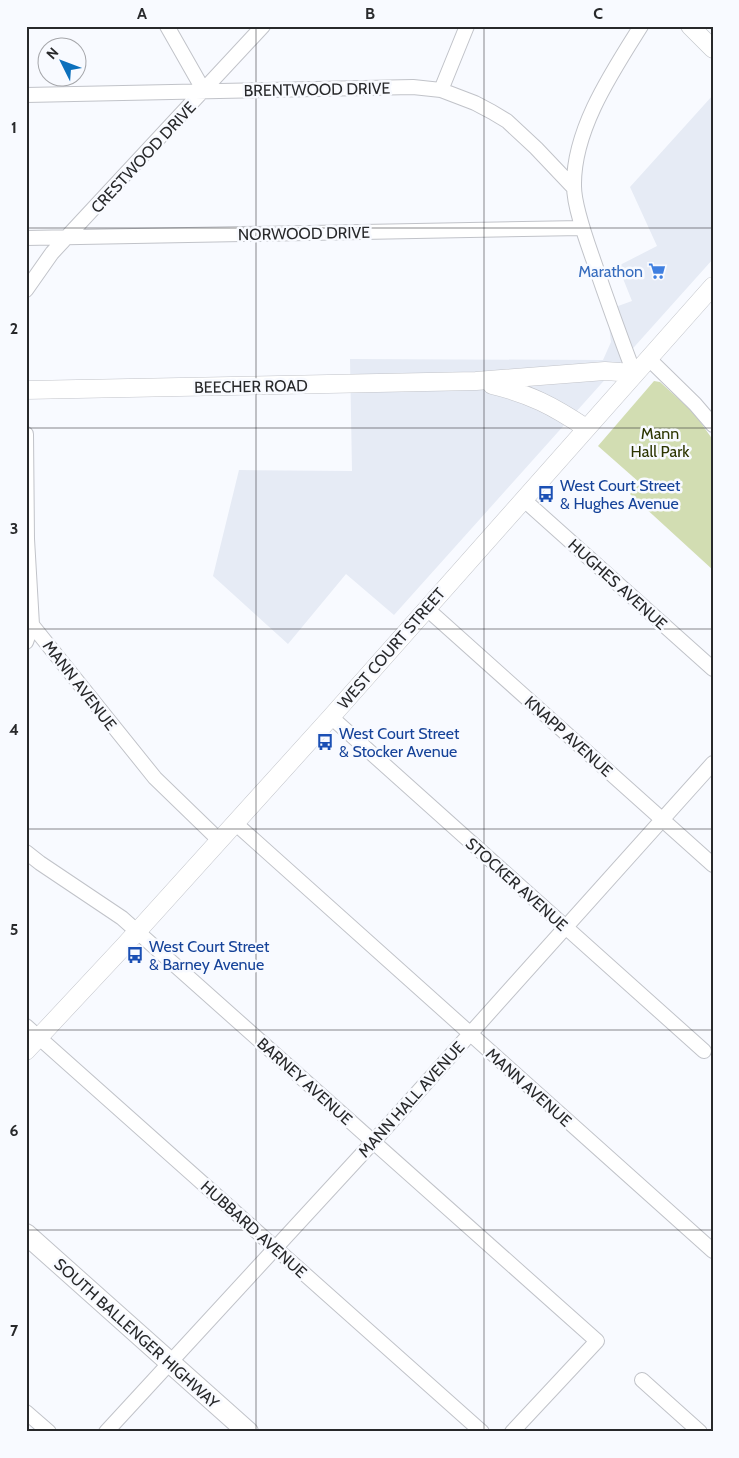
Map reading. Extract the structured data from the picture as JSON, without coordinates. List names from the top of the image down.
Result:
{
  "streets": {
    "main road": ["SOUTH BALLENGER HIGHWAY"],
    "street": [
      "BRENTWOOD DRIVE",
      "CRESTWOOD DRIVE",
      "NORWOOD DRIVE",
      "BEECHER ROAD",
      "HUGHES AVENUE",
      "WEST COURT STREET",
      "MANN AVENUE",
      "KNAPP AVENUE",
      "STOCKER AVENUE",
      "BARNEY AVENUE",
      "MANN HALL AVENUE",
      "HUBBARD AVENUE"
    ]
  },
  "crossings": [
    ["BRENTWOOD DRIVE", "CRESTWOOD DRIVE"],
    ["CRESTWOOD DRIVE", "NORWOOD DRIVE"],
    ["BEECHER ROAD", "WEST COURT STREET"],
    ["HUGHES AVENUE", "WEST COURT STREET"],
    ["WEST COURT STREET", "MANN AVENUE"],
    ["WEST COURT STREET", "KNAPP AVENUE"],
    ["WEST COURT STREET", "STOCKER AVENUE"],
    ["WEST COURT STREET", "BARNEY AVENUE"],
    ["WEST COURT STREET", "HUBBARD AVENUE"],
    ["MANN AVENUE", "MANN HALL AVENUE"],
    ["KNAPP AVENUE", "MANN HALL AVENUE"],
    ["STOCKER AVENUE", "MANN HALL AVENUE"],
    ["BARNEY AVENUE", "MANN HALL AVENUE"],
    ["MANN HALL AVENUE", "HUBBARD AVENUE"],
    ["MANN HALL AVENUE", "SOUTH BALLENGER HIGHWAY"]
  ],
  "parks": ["Mann Hall Park"],
  "places": {
    "supermarket": ["Marathon"],
    "bus stop": ["West Court Street & Hughes Avenue", "West Court Street & Stocker Avenue", "West Court Street & Barney Avenue"]
  },
  "north": "top left",
  "grid": {
    "columns": ["A", "B", "C"],
    "rows": [
      "1",
      "2",
      "3",
      "4",
      "5",
      "6",
      "7"
    ]
  }
}
